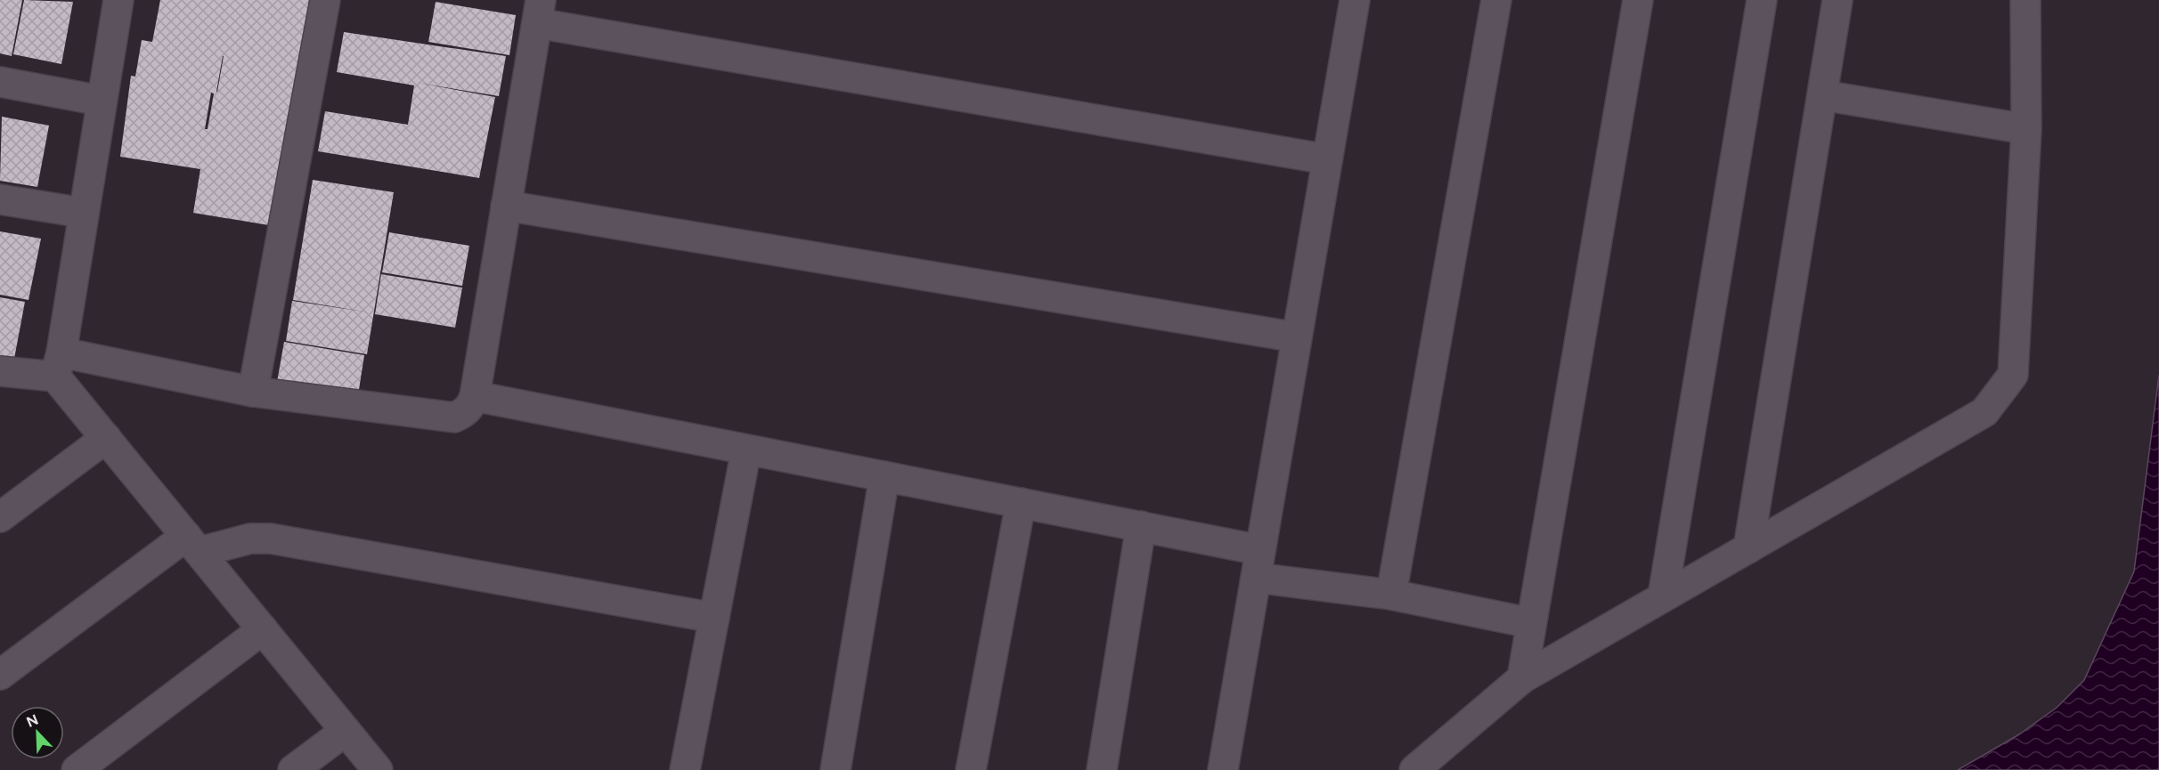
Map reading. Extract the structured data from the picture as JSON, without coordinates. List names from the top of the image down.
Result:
{
  "north": "top left"
}
